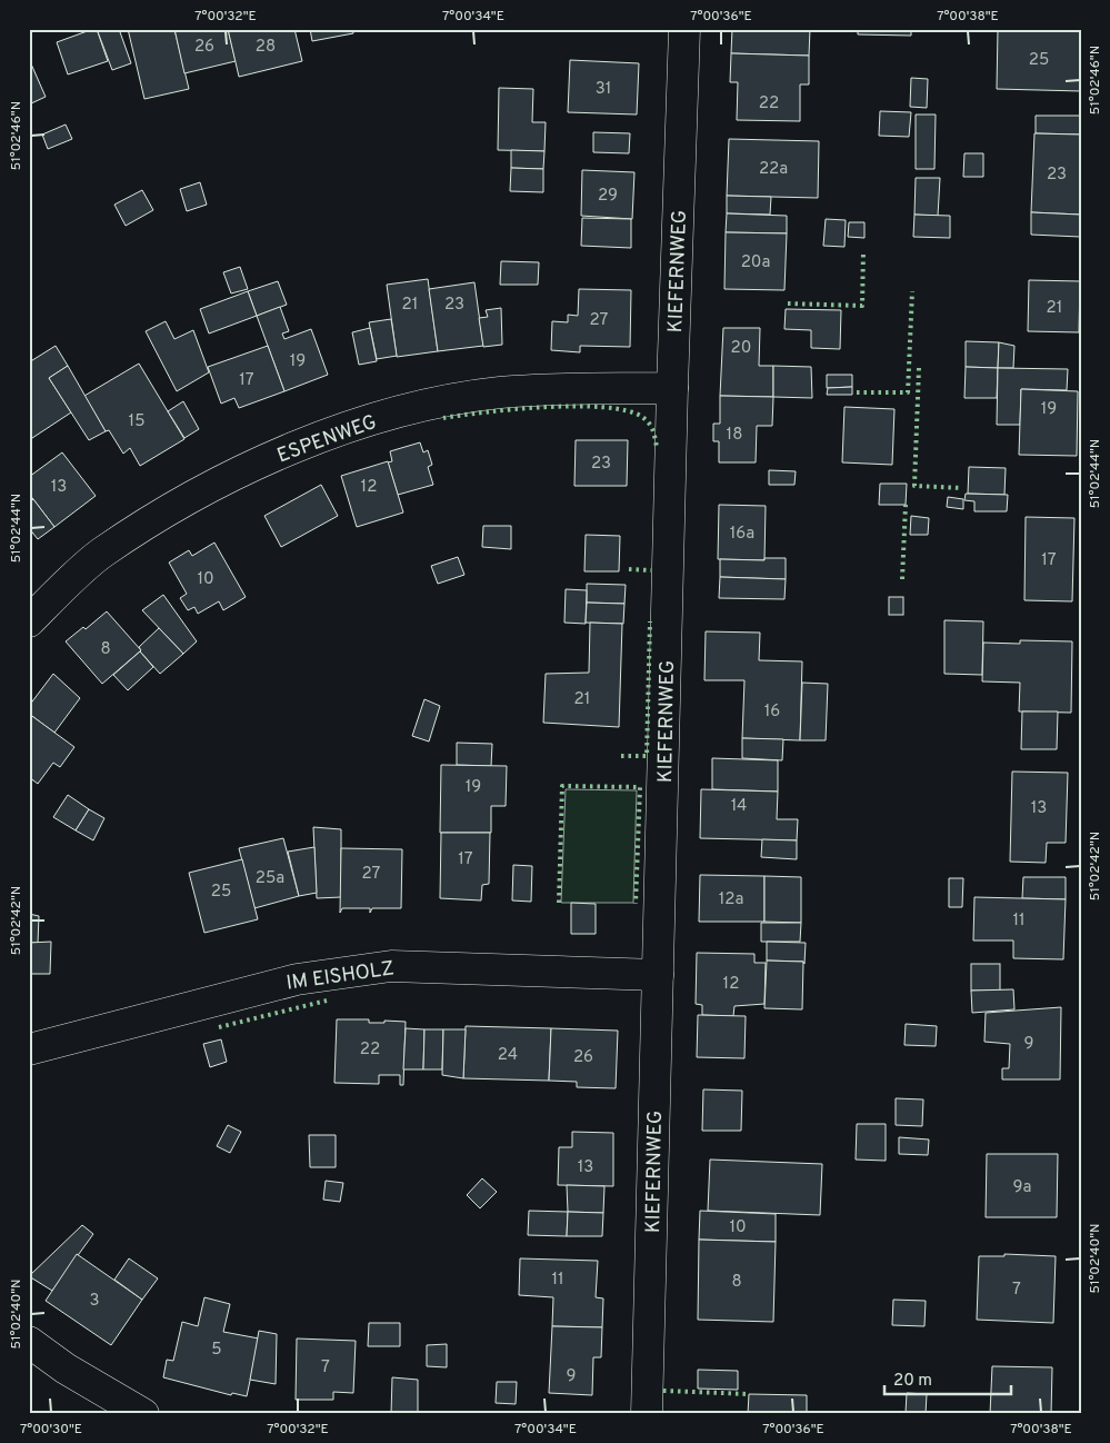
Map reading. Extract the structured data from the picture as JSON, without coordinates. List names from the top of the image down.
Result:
{
  "streets": {
    "street": ["KIEFERNWEG", "ESPENWEG", "IM EISHOLZ"]
  },
  "crossings": [
    ["KIEFERNWEG", "ESPENWEG"],
    ["KIEFERNWEG", "IM EISHOLZ"]
  ],
  "house_numbers": [
    "26",
    "28",
    "25",
    "31",
    "22",
    "22a",
    "23",
    "29",
    "20a",
    "21",
    "23",
    "21",
    "27",
    "20",
    "19",
    "17",
    "19",
    "15",
    "18",
    "23",
    "13",
    "12",
    "16a",
    "17",
    "10",
    "8",
    "21",
    "16",
    "19",
    "14",
    "13",
    "17",
    "27",
    "25a",
    "25",
    "12a",
    "11",
    "12",
    "9",
    "22",
    "24",
    "26",
    "13",
    "9a",
    "10",
    "11",
    "8",
    "7",
    "3",
    "5",
    "7",
    "9"
  ],
  "scale_bar": "20 m",
  "coordinates": [
    "7°00'32\"E",
    "7°00'34\"E",
    "7°00'36\"E",
    "7°00'38\"E",
    "51°02'46\"N",
    "51°02'44\"N",
    "51°02'42\"N",
    "51°02'40\"N",
    "7°00'30\"E"
  ]
}
